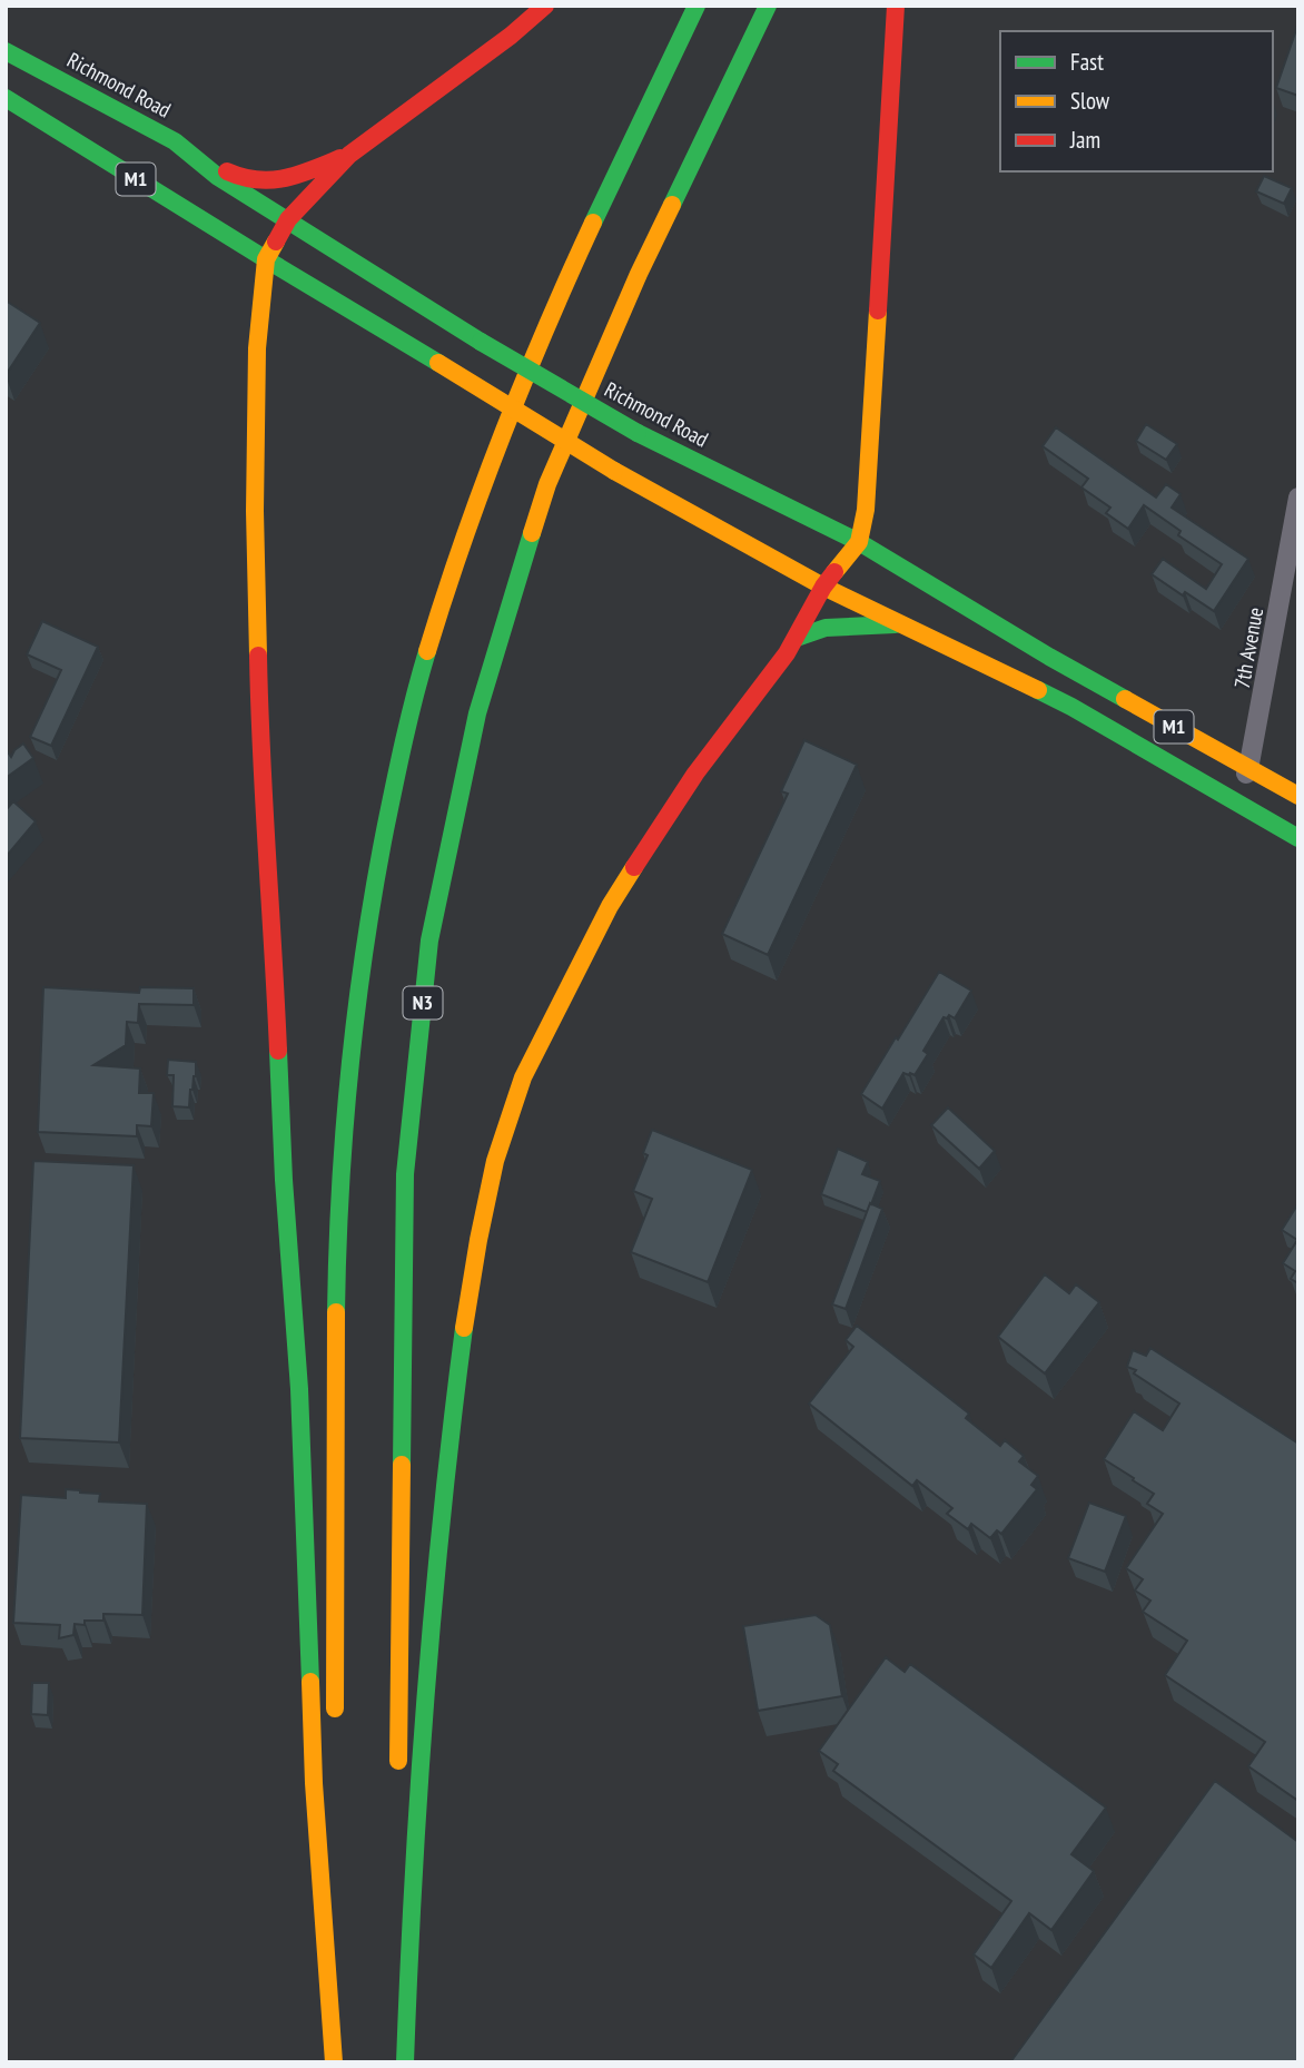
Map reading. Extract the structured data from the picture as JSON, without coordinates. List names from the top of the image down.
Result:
{
  "streets": {
    "highway": ["Richmond Road", "M1", "N3"],
    "street": ["7th Avenue"]
  },
  "crossings": [
    ["Richmond Road", "7th Avenue"],
    ["M1", "7th Avenue"]
  ],
  "legend": ["Fast", "Slow", "Jam"]
}
